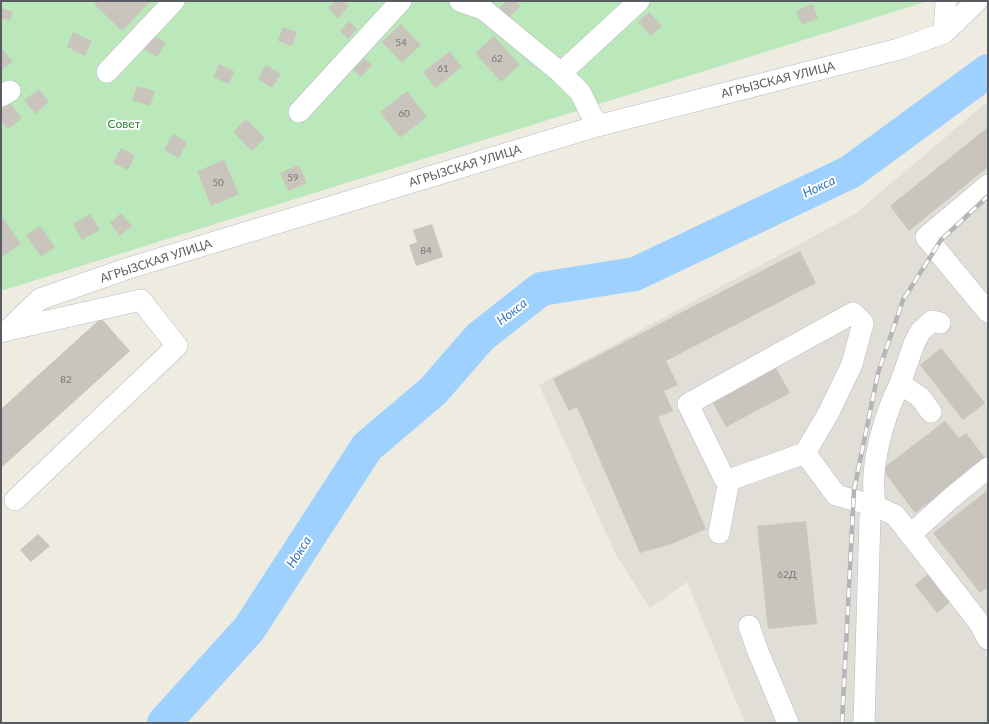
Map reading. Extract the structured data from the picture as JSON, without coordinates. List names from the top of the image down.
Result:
{
  "streets": {
    "street": ["АГРЫЗСКАЯ УЛИЦА"]
  },
  "water": ["Нокса"],
  "parks": ["Совет"],
  "house_numbers": [
    "54",
    "62",
    "61",
    "60",
    "59",
    "50",
    "84",
    "82",
    "62Д"
  ]
}
